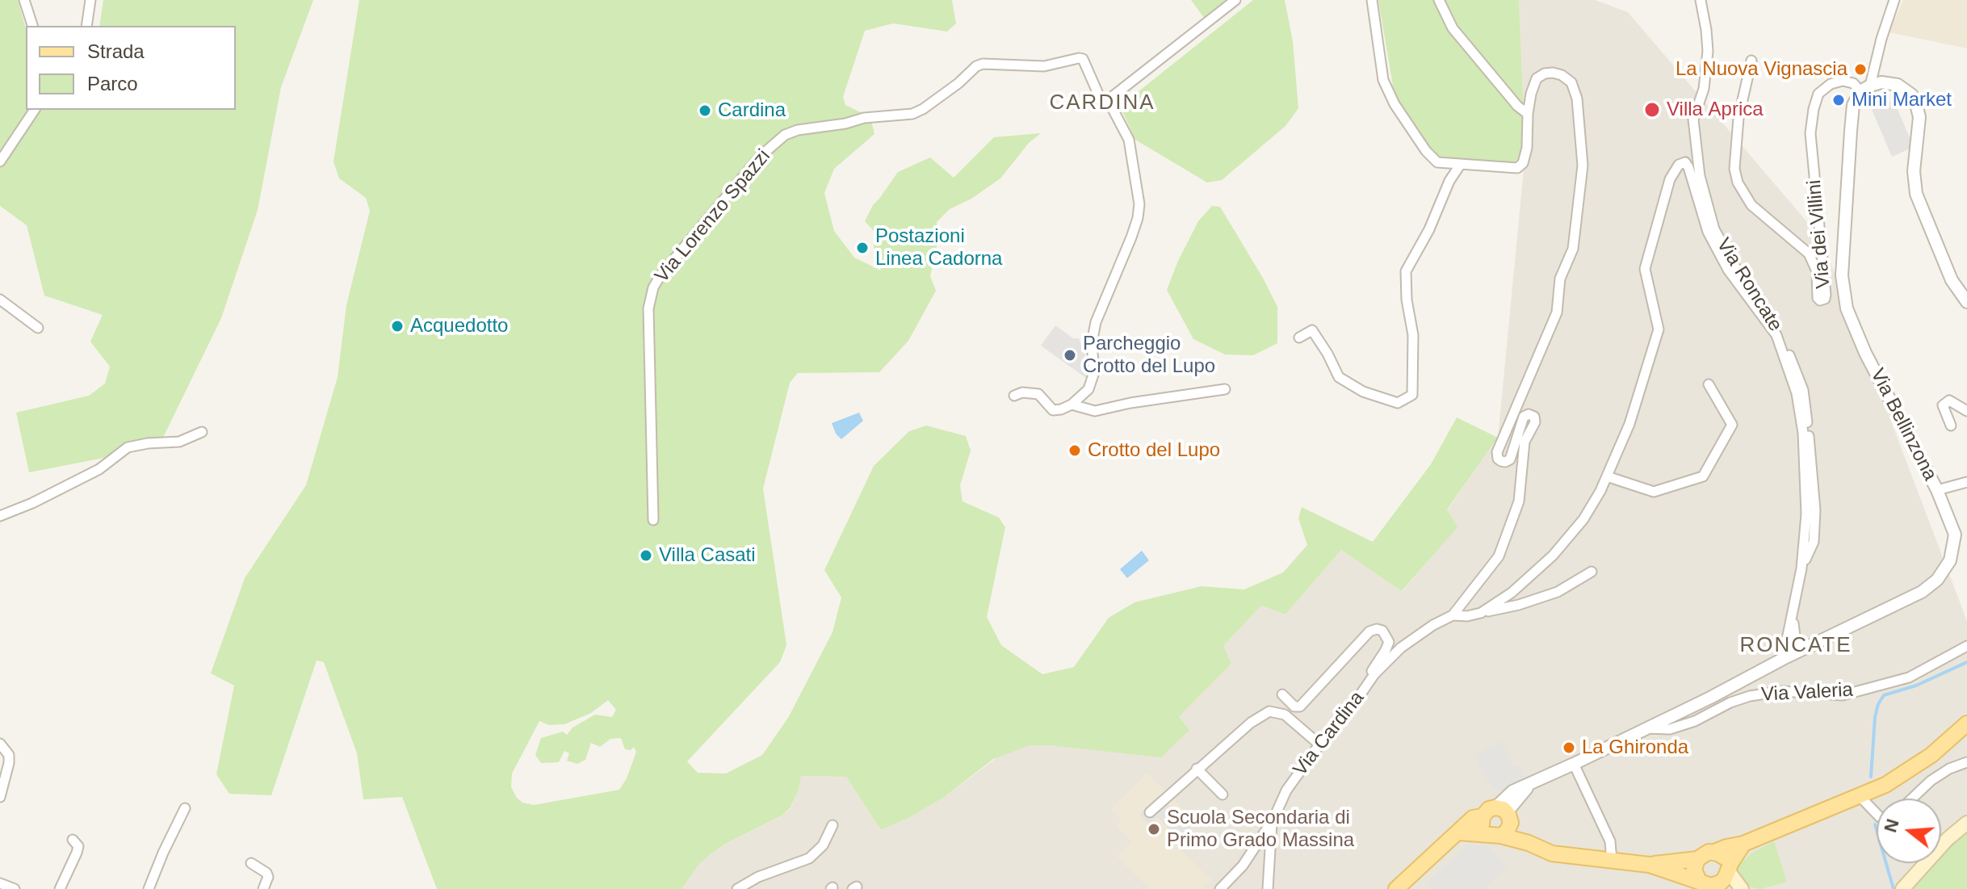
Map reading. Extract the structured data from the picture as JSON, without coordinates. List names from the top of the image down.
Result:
{
  "streets": {
    "main road": ["Via Bellinzona"],
    "street": [
      "Via Lorenzo Spazzi",
      "Via dei Villini",
      "Via Roncate",
      "Via Valeria",
      "Via Cardina"
    ]
  },
  "crossings": [
    ["Via dei Villini", "Via Bellinzona"],
    ["Via Bellinzona", "Via Valeria"]
  ],
  "districts": ["CARDINA", "RONCATE"],
  "places": [
    "La Nuova Vignascia",
    "Mini Market",
    "Villa Aprica",
    "Cardina",
    "Postazioni Linea Cadorna",
    "Acquedotto",
    "Parcheggio Crotto del Lupo",
    "Crotto del Lupo",
    "Villa Casati",
    "La Ghironda",
    "Scuola Secondaria di Primo Grado Massina"
  ],
  "legend": ["Strada", "Parco"],
  "north": "left"
}
